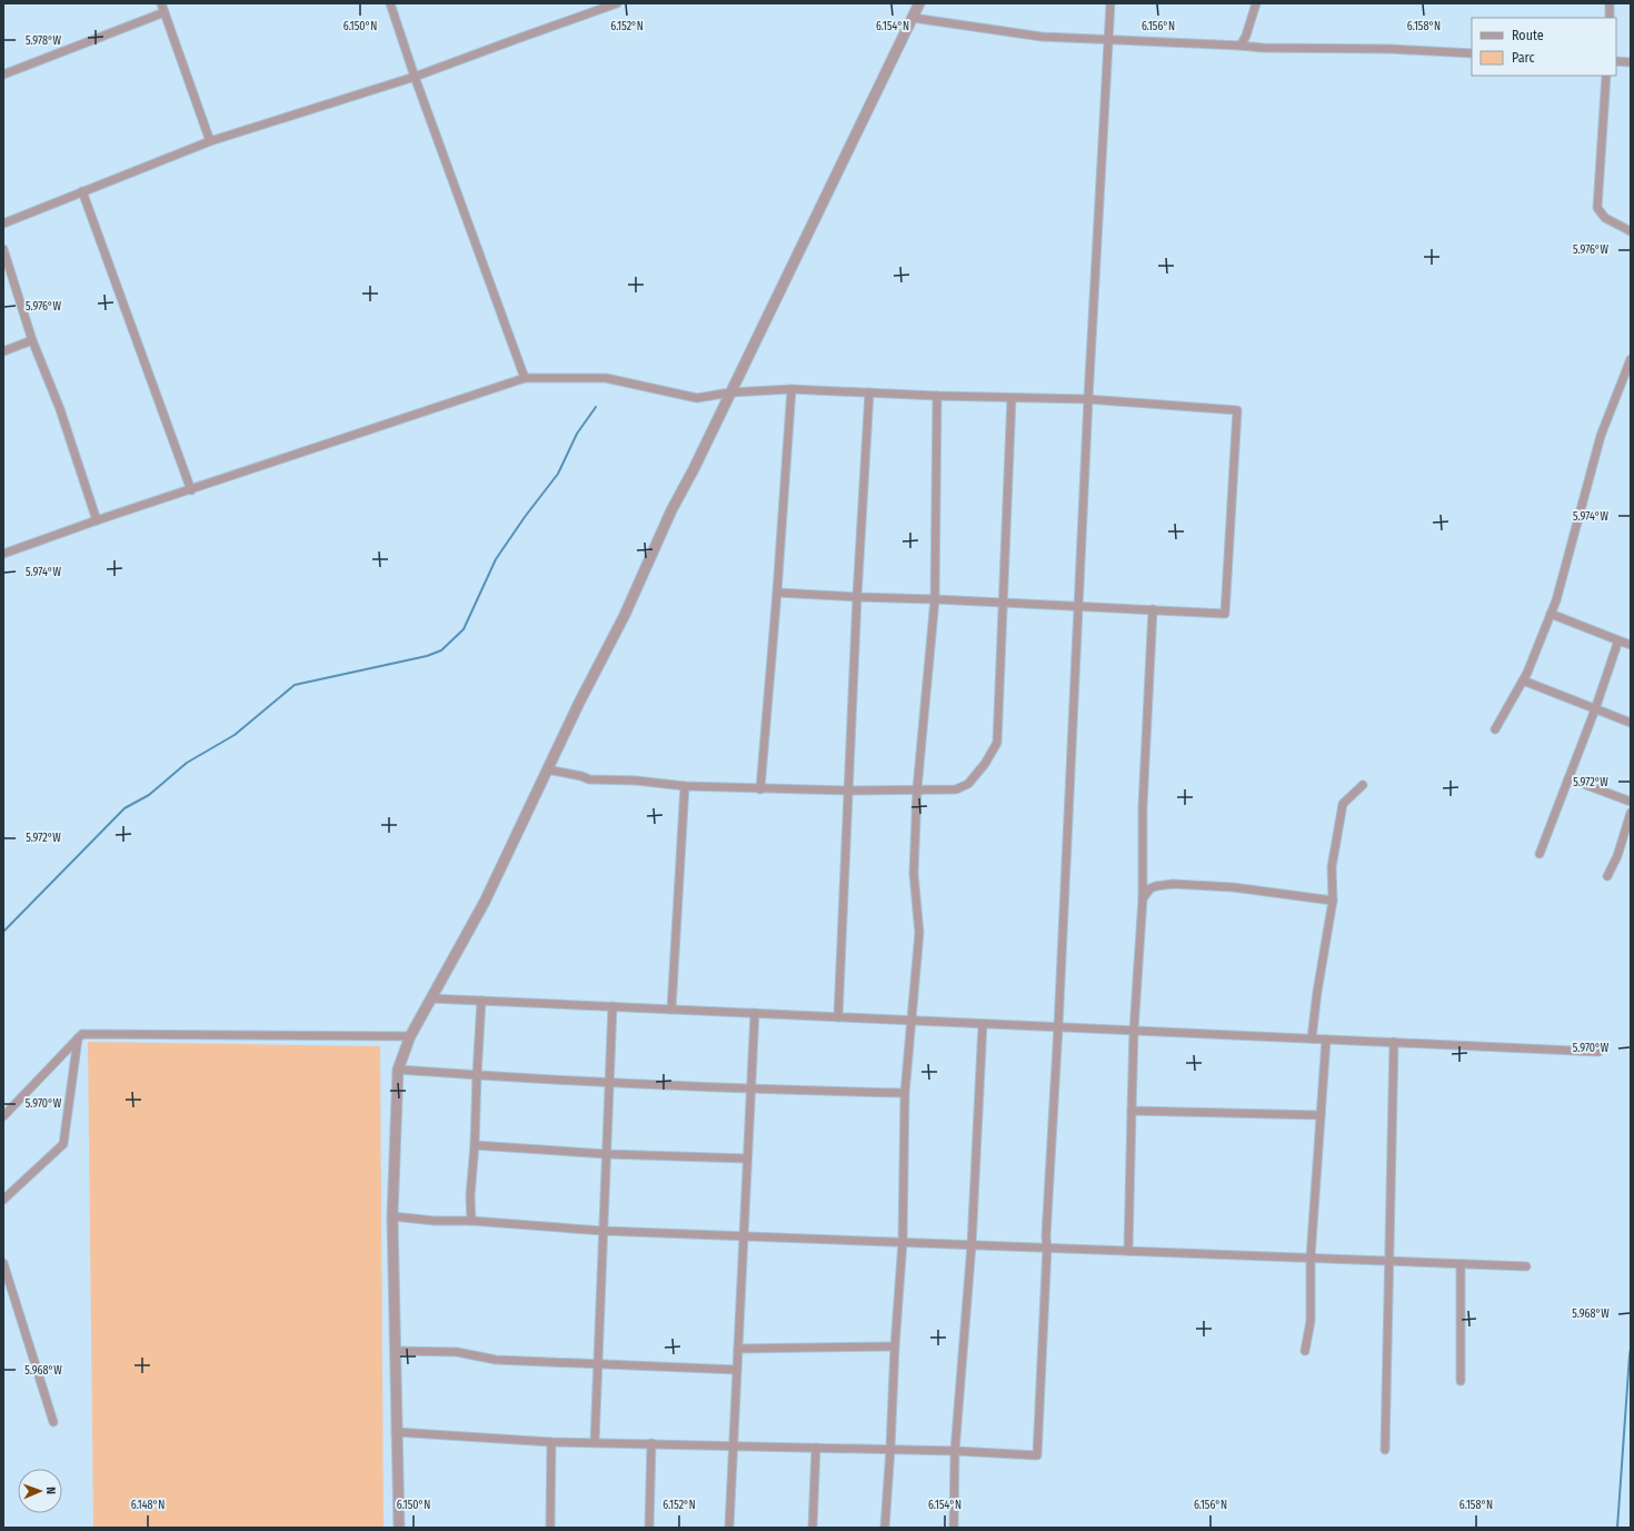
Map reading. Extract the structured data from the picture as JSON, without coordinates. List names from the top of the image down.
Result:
{
  "legend": ["Route", "Parc"],
  "north": "right",
  "coordinates": [
    "6.150°N",
    "6.152°N",
    "6.154°N",
    "6.156°N",
    "6.158°N",
    "5.978°W",
    "5.976°W",
    "5.974°W",
    "5.972°W",
    "5.970°W",
    "5.968°W",
    "6.148°N"
  ]
}
